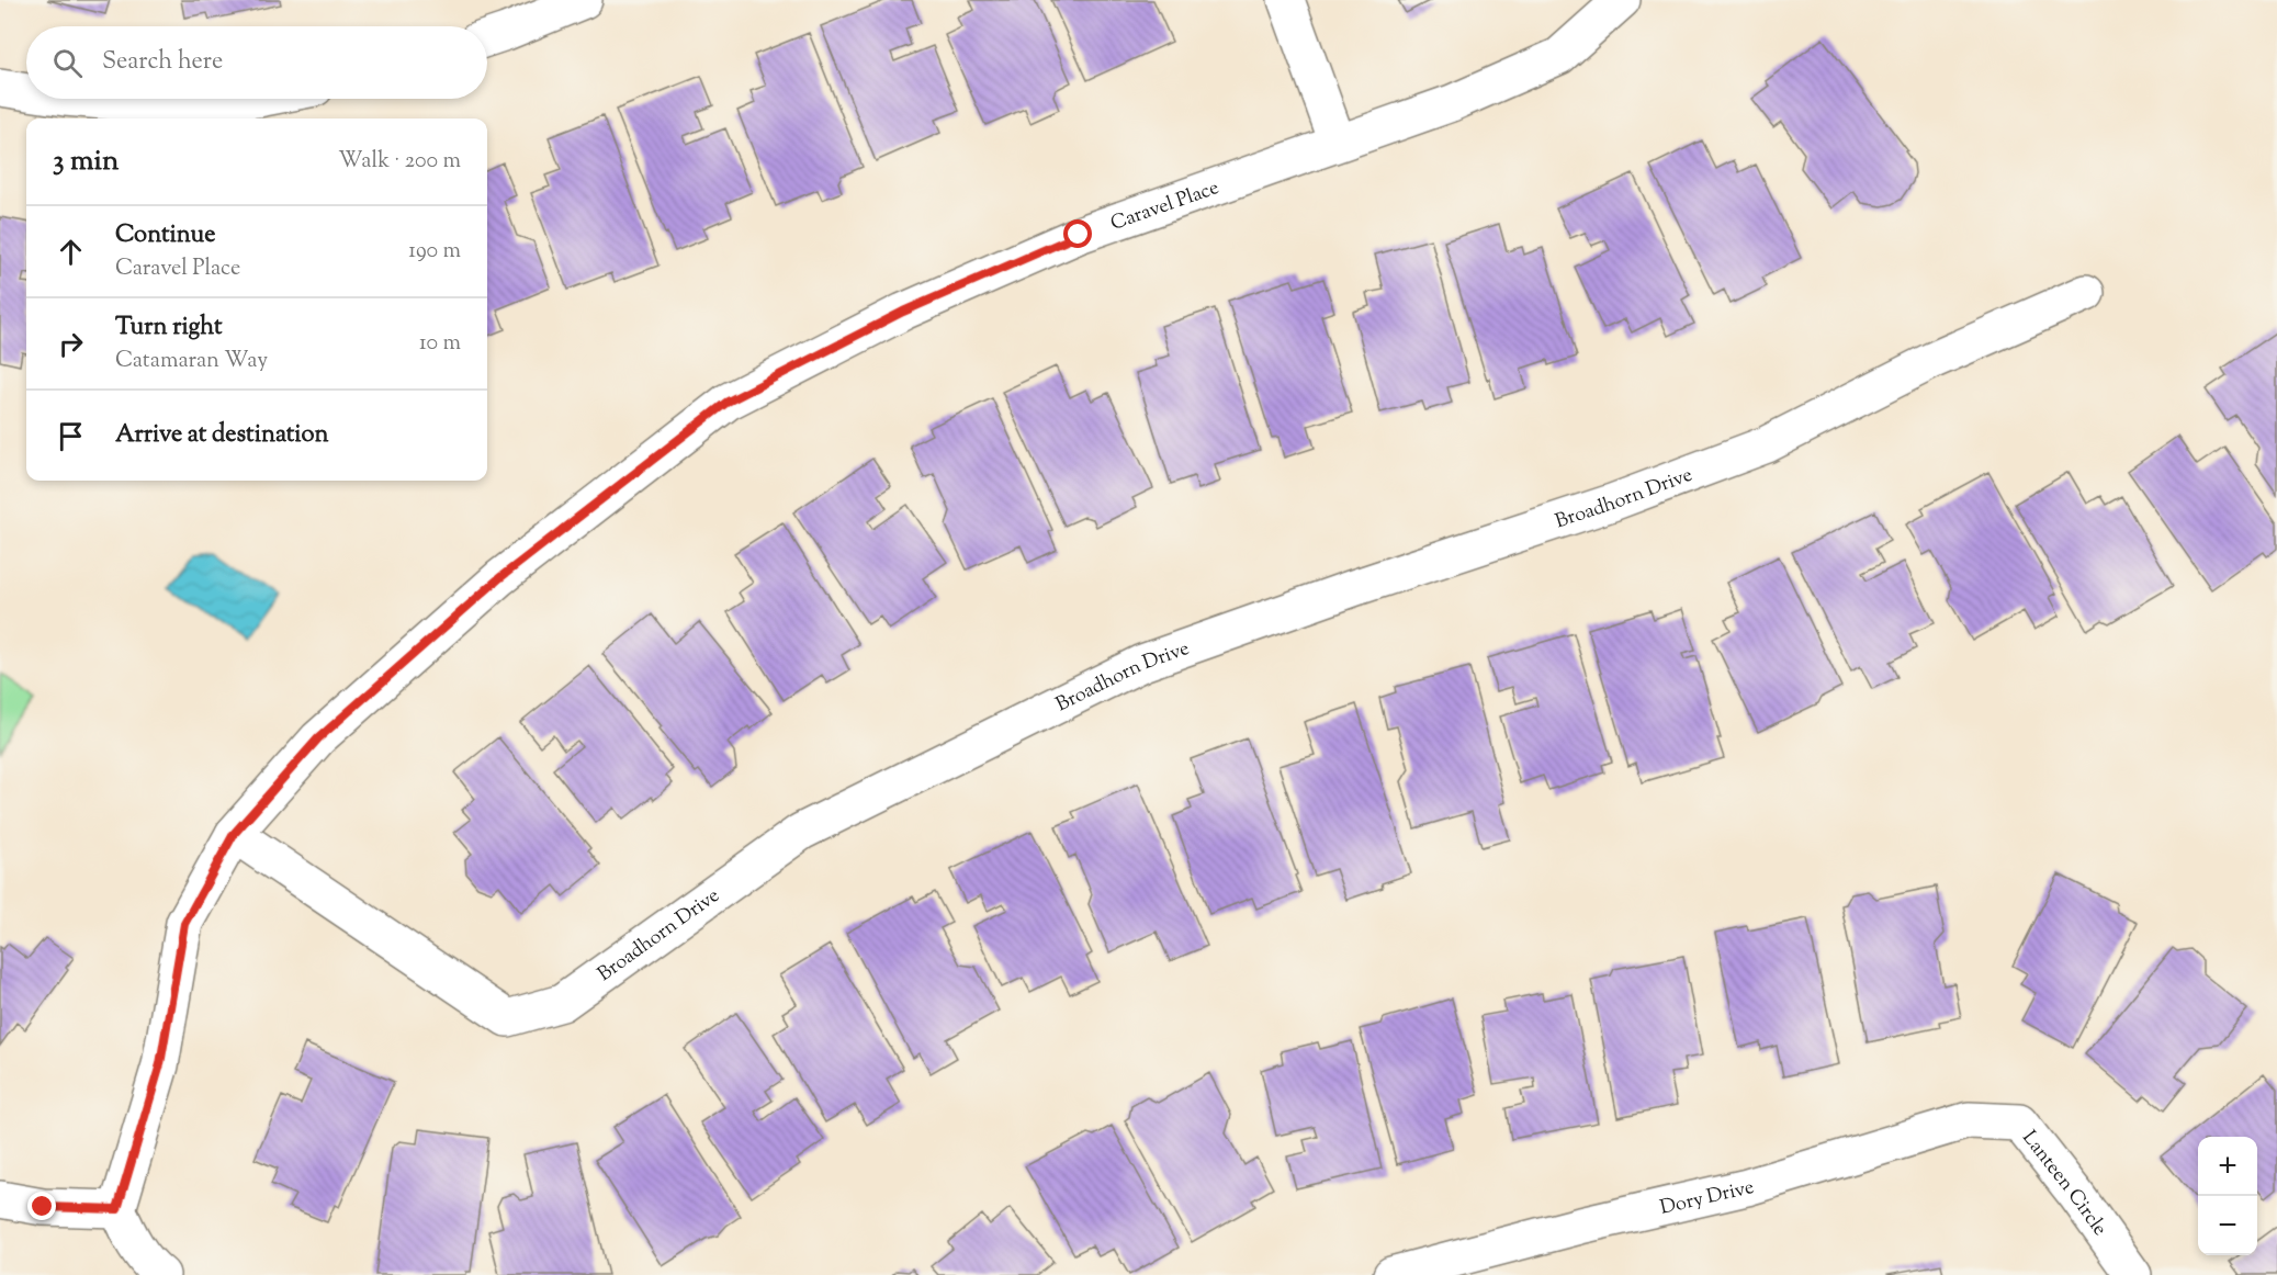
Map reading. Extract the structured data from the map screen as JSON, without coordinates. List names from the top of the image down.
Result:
{
  "streets": {
    "street": [
      "Caravel Place",
      "Broadhorn Drive",
      "Lanteen Circle",
      "Dory Drive"
    ]
  },
  "crossings": [
    ["Caravel Place", "Broadhorn Drive"],
    ["Lanteen Circle", "Dory Drive"]
  ],
  "page": {
    "search": "Search here",
    "heading": ["3 min", "Walk · 200 m"],
    "list": [
      ["Continue", "Caravel Place", "190 m"],
      ["Turn right", "Catamaran Way", "10 m"],
      "Arrive at destination"
    ],
    "map_buttons": ["+", "−"]
  }
}
